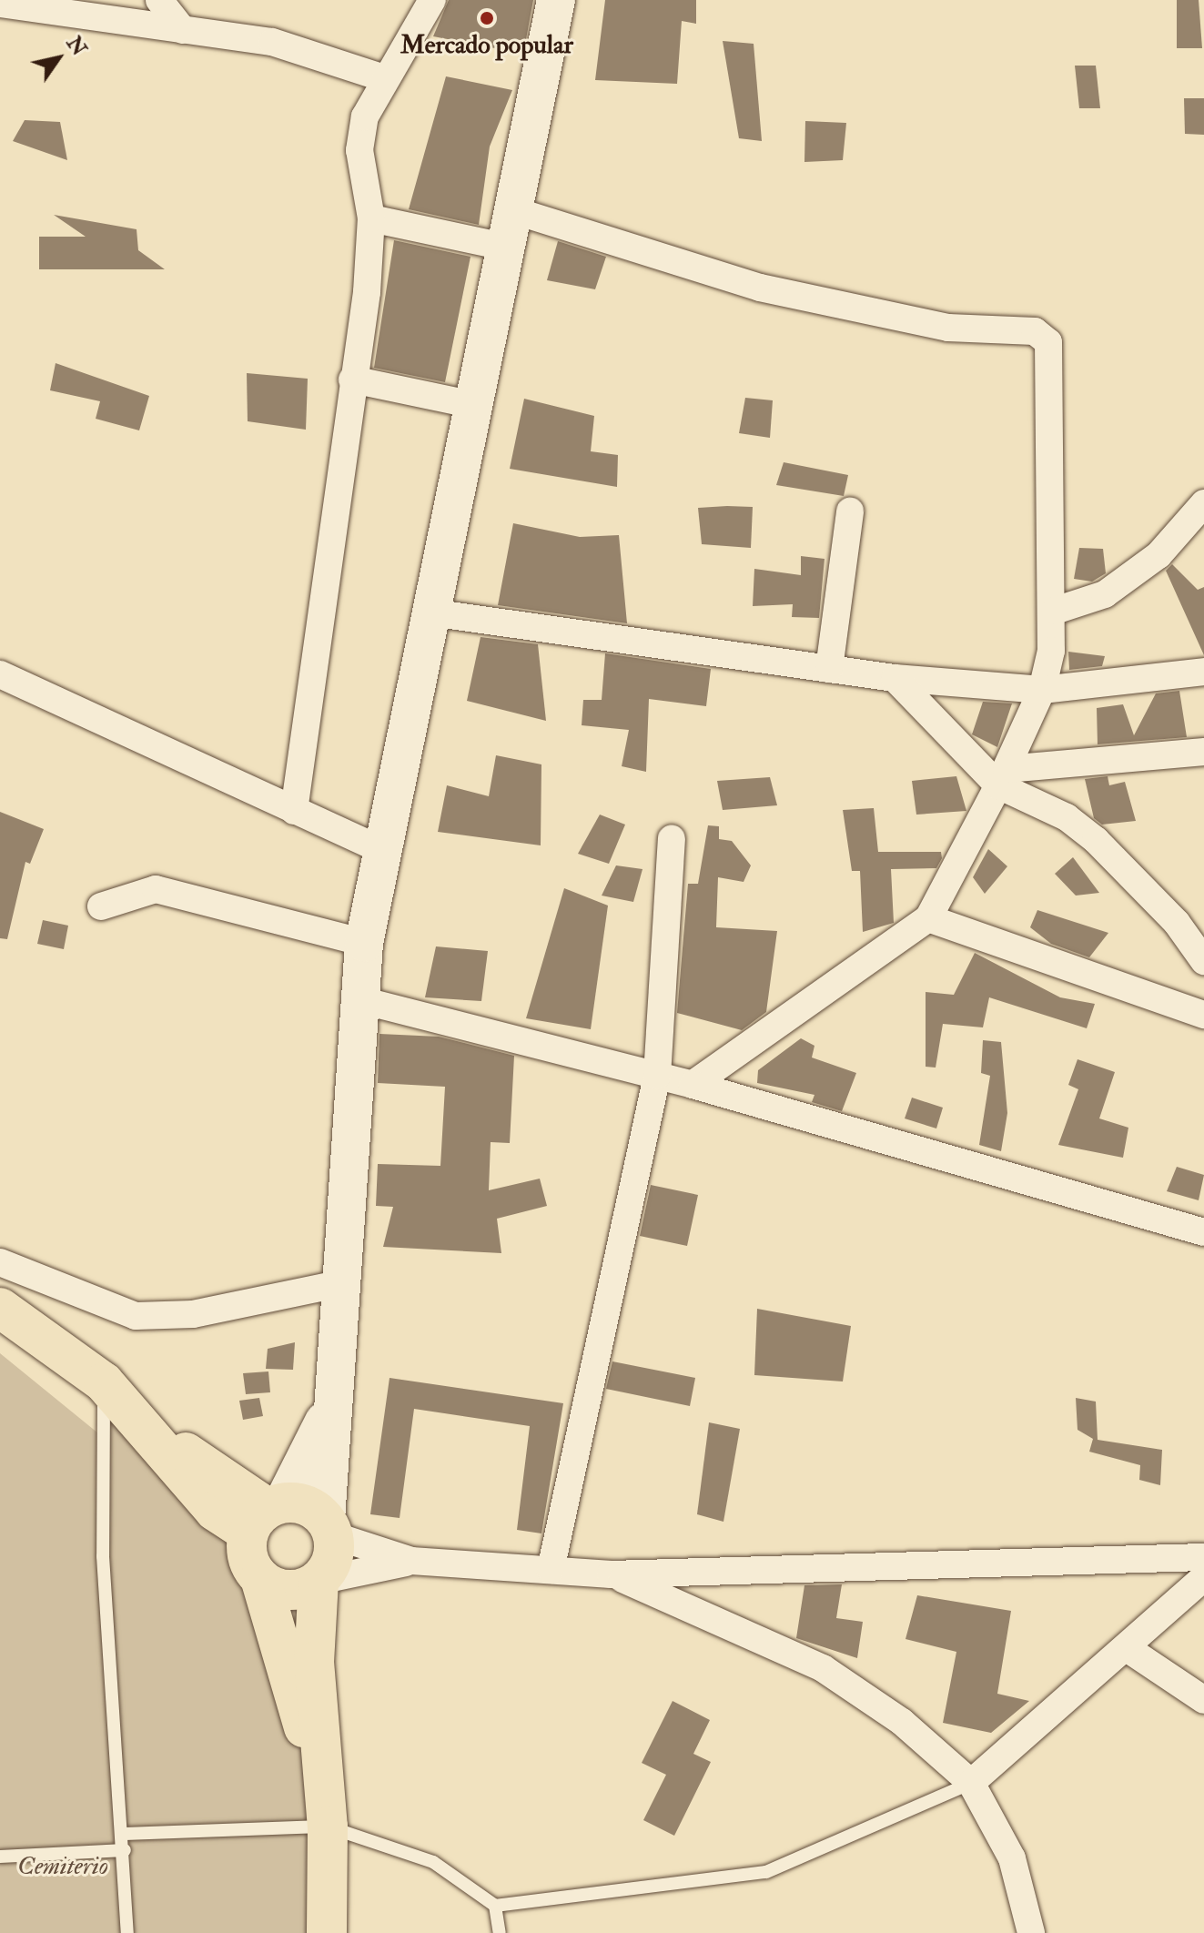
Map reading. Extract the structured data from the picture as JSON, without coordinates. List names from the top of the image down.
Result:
{
  "parks": ["Cemiterio"],
  "places": ["Mercado popular"],
  "north": "top right"
}
